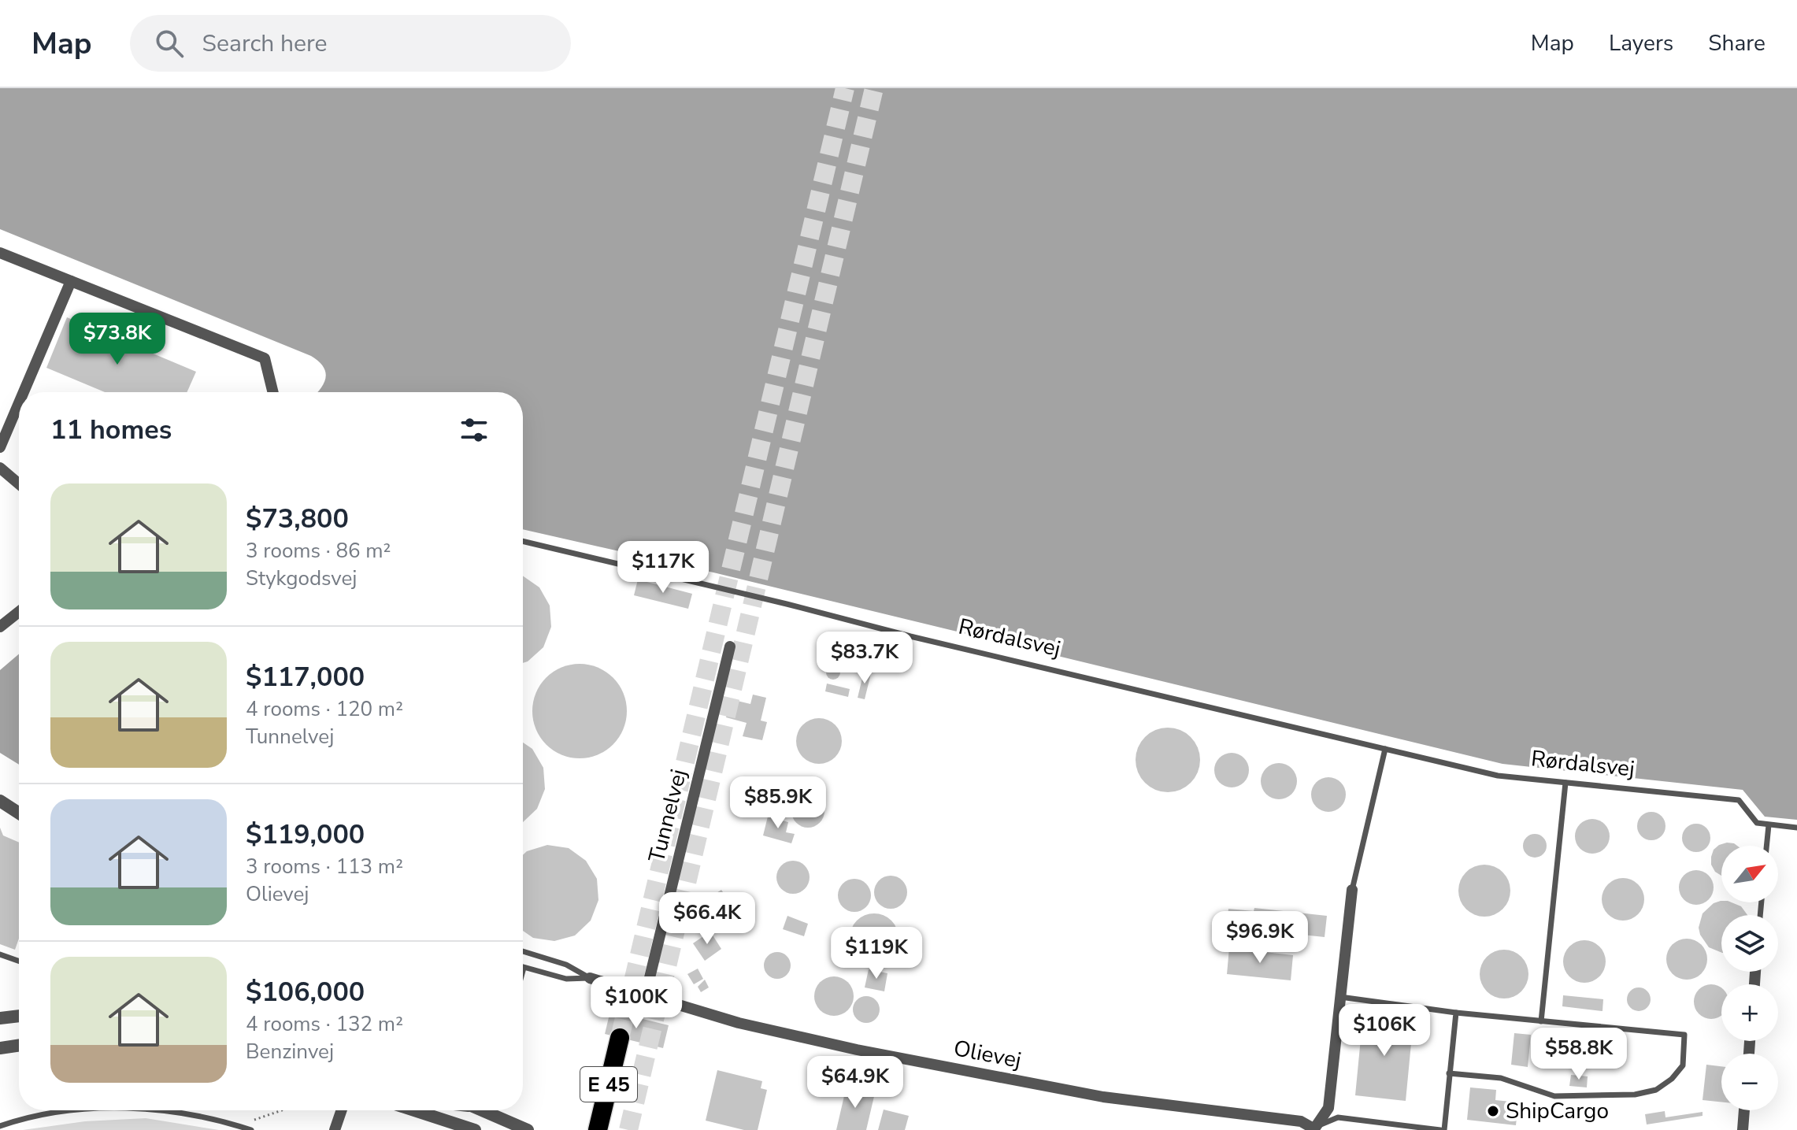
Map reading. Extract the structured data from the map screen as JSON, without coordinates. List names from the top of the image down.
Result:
{
  "streets": {
    "highway": ["E 45"],
    "street": ["Tunnelvej", "Olievej"],
    "lane": ["Rørdalsvej"]
  },
  "crossings": [
    ["Tunnelvej", "Olievej"]
  ],
  "places": ["ShipCargo"],
  "north": "top right",
  "page": {
    "header": "Map",
    "search": "Search here",
    "nav": ["Map", "Layers", "Share"],
    "price": [
      "$73.8K",
      "$117K",
      "$83.7K",
      "$85.9K",
      "$66.4K",
      "$96.9K",
      "$119K",
      "$100K",
      "$106K",
      "$58.8K",
      "$64.9K"
    ],
    "heading": "11 homes",
    "list": [
      {
        "name": "$73,800",
        "note": "3 rooms · 86 m² · Stykgodsvej"
      },
      {
        "name": "$117,000",
        "note": "4 rooms · 120 m² · Tunnelvej"
      },
      {
        "name": "$119,000",
        "note": "3 rooms · 113 m² · Olievej"
      },
      {
        "name": "$106,000",
        "note": "4 rooms · 132 m² · Benzinvej"
      }
    ],
    "map_buttons": ["+", "−"]
  }
}
